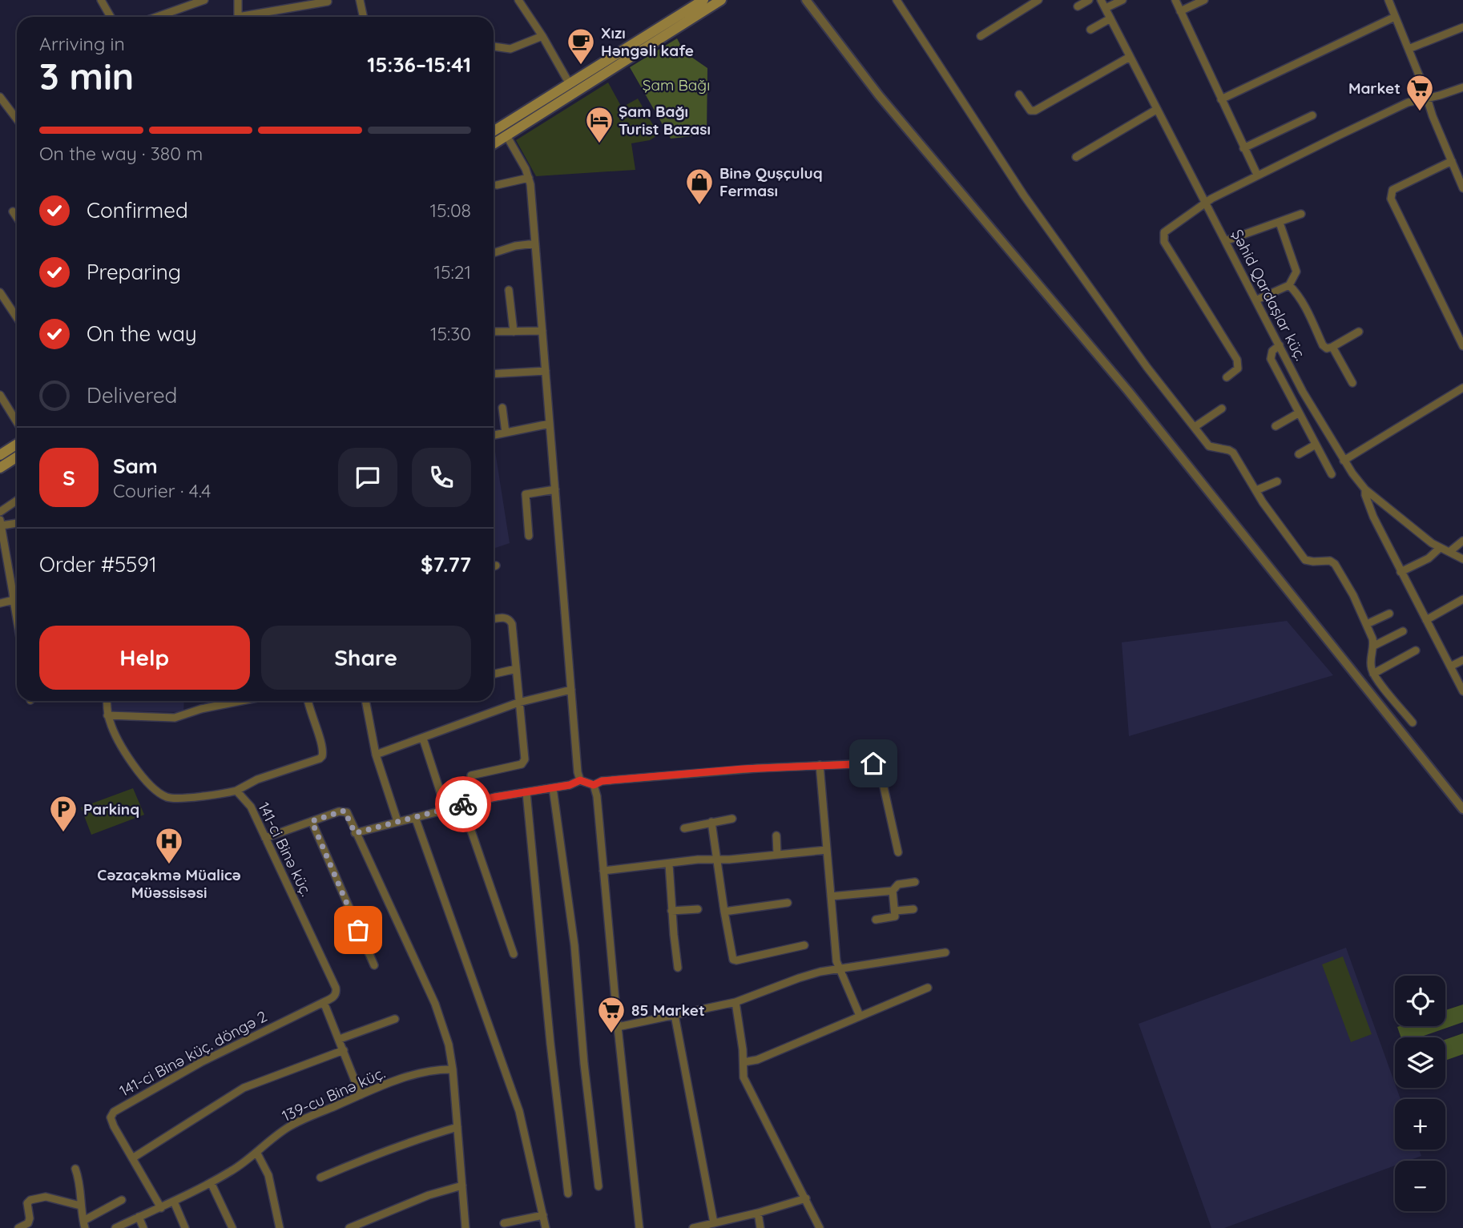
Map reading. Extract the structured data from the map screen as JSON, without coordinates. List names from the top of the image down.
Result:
{
  "streets": {
    "street": [
      "Şəhid Qardaşlar küç.",
      "141-ci Binə küç.",
      "141-ci Binə küç. döngə 2",
      "139-cu Binə küç."
    ]
  },
  "crossings": [
    ["141-ci Binə küç.", "141-ci Binə küç. döngə 2"],
    ["141-ci Binə küç. döngə 2", "139-cu Binə küç."]
  ],
  "parks": ["Şam Bağı"],
  "places": {
    "cafe": ["Xızı Həngəli kafe"],
    "supermarket": ["Market", "85 Market"],
    "hotel": ["Şam Bağı Turist Bazası"],
    "shop": ["Binə Quşçuluq Ferması"],
    "parking": ["Parkinq"],
    "hospital": ["Cəzaçəkmə Müalicə Müəssisəsi"]
  },
  "page": {
    "heading": ["3 min", "Arriving in", "15:36–15:41"],
    "panel": [
      "Sam",
      "Courier · 4.4",
      "Order #5591",
      "$7.77"
    ],
    "bar": "On the way · 380 m",
    "list": [
      ["Confirmed", "15:08"],
      ["Preparing", "15:21"],
      ["On the way", "15:30"],
      "Delivered"
    ],
    "round": "S",
    "buttons": ["Help", "Share"],
    "map_buttons": ["+", "−"]
  }
}
